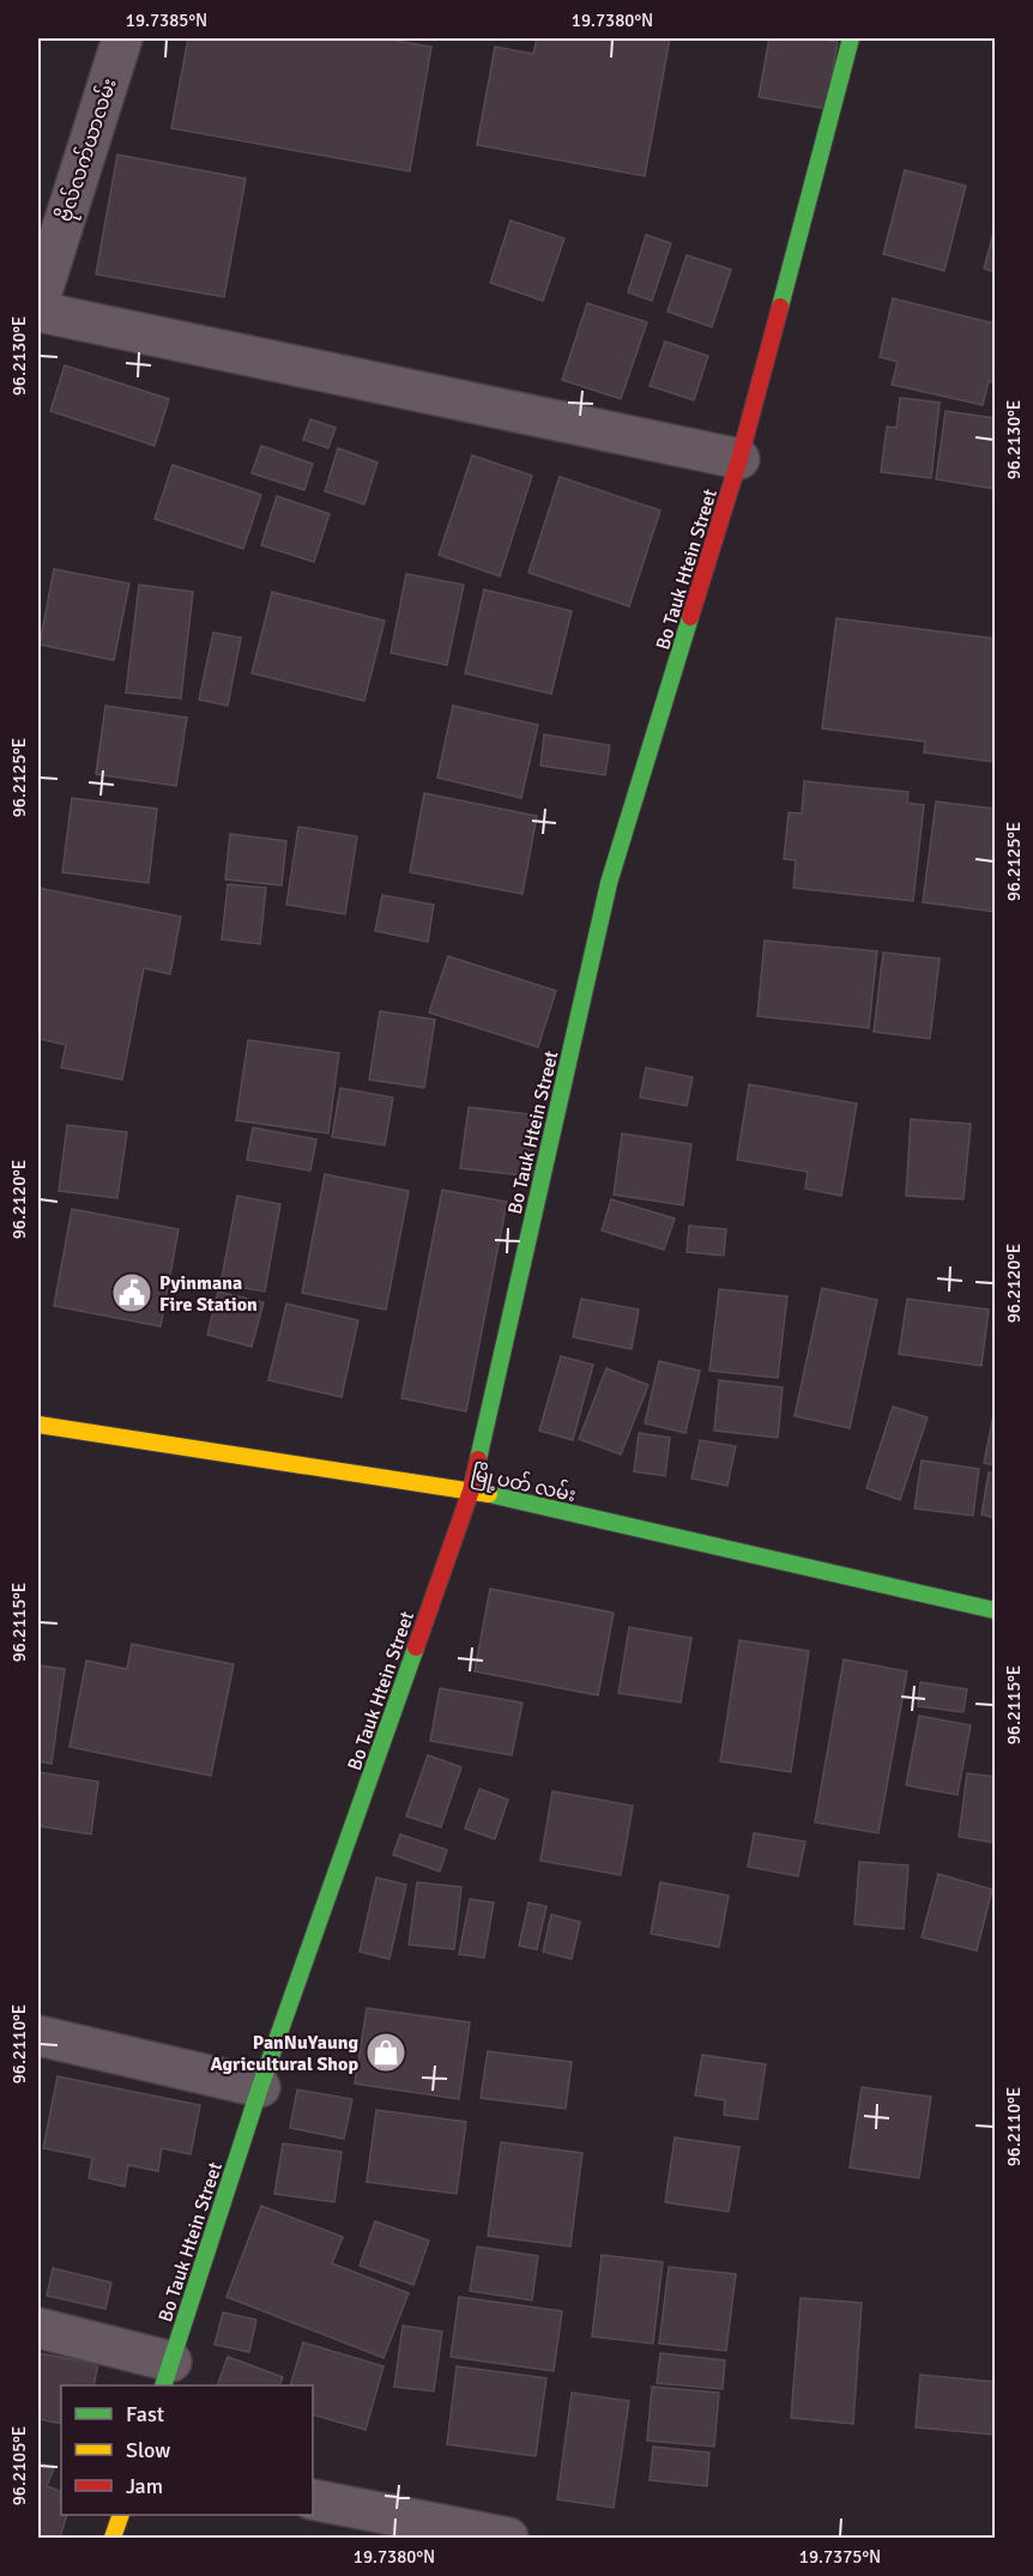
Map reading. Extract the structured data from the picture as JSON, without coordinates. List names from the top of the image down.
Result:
{
  "streets": {
    "street": ["ဗိုလ်လက်ယာလမ်း", "Bo Tauk Htein Street", "မြို့ပတ် လမ်း"]
  },
  "crossings": [
    ["Bo Tauk Htein Street", "မြို့ပတ် လမ်း"]
  ],
  "places": {
    "public building": ["Pyinmana Fire Station"],
    "shop": ["PanNuYaung Agricultural Shop"]
  },
  "legend": ["Fast", "Slow", "Jam"],
  "coordinates": [
    "19.7385°N",
    "19.7380°N",
    "96.2130°E",
    "96.2125°E",
    "96.2120°E",
    "96.2115°E",
    "96.2110°E",
    "96.2105°E",
    "19.7375°N"
  ]
}
